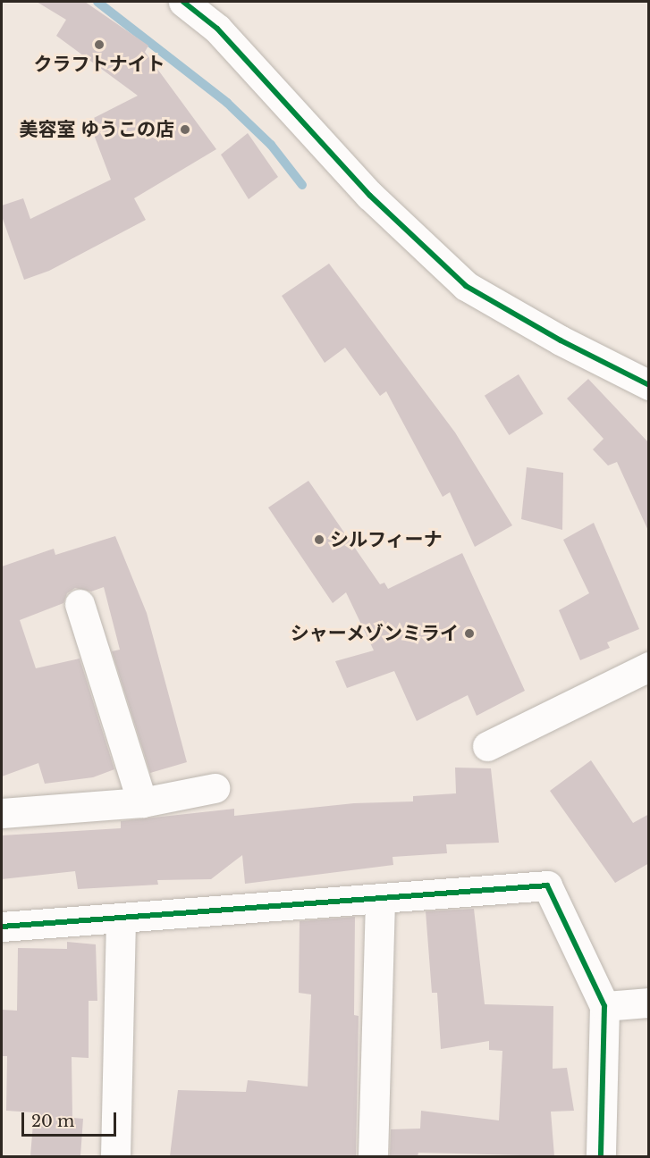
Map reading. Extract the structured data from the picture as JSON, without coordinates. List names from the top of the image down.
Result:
{
  "places": [
    "クラフトナイト",
    "美容室 ゆうこの店",
    "シルフィーナ",
    "シャーメゾンミライ"
  ],
  "scale_bar": "20 m"
}
